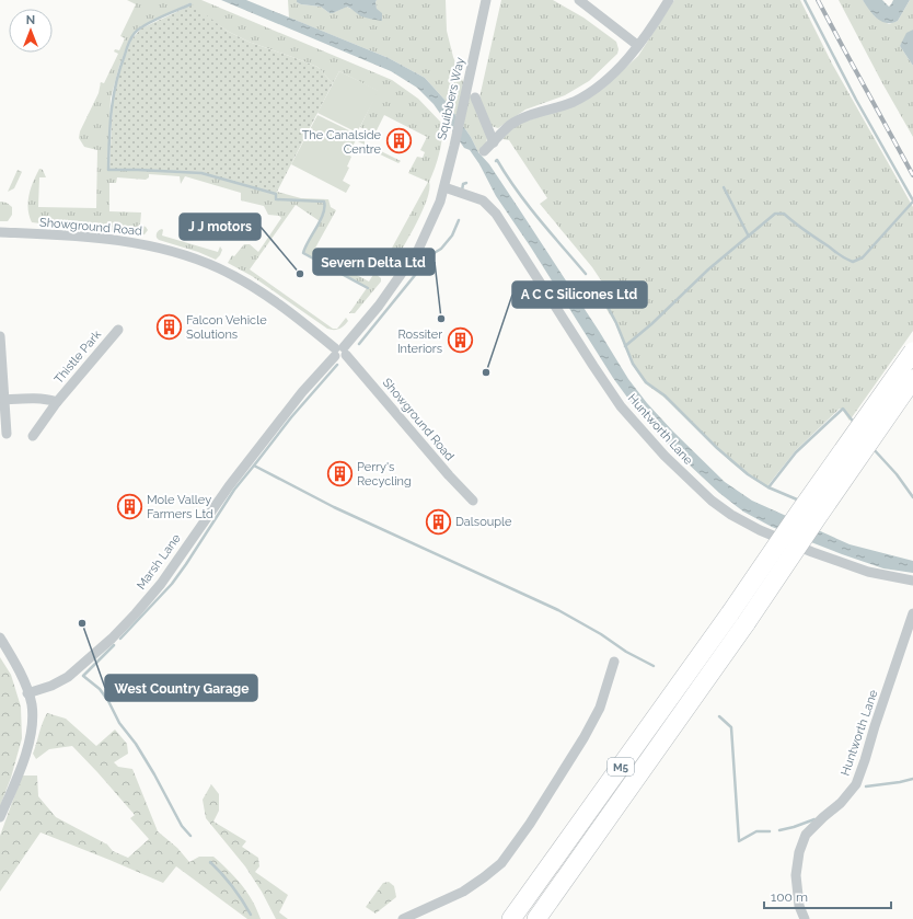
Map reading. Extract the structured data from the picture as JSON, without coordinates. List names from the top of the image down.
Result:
{
  "streets": {
    "highway": ["M5"],
    "street": [
      "Squibbers Way",
      "Showground Road",
      "Thistle Park",
      "Huntworth Lane",
      "Marsh Lane"
    ]
  },
  "crossings": [
    ["Squibbers Way", "Huntworth Lane"],
    ["Squibbers Way", "Marsh Lane"],
    ["Showground Road", "Marsh Lane"]
  ],
  "places": {
    "building": [
      "The Canalside Centre",
      "Falcon Vehicle Solutions",
      "Rossiter Interiors",
      "Perry's Recycling",
      "Mole Valley Farmers Ltd",
      "Dalsouple"
    ],
    "other": [
      "J J motors",
      "Severn Delta Ltd",
      "A C C Silicones Ltd",
      "West Country Garage"
    ]
  },
  "scale_bar": "100 m",
  "north": "top"
}
